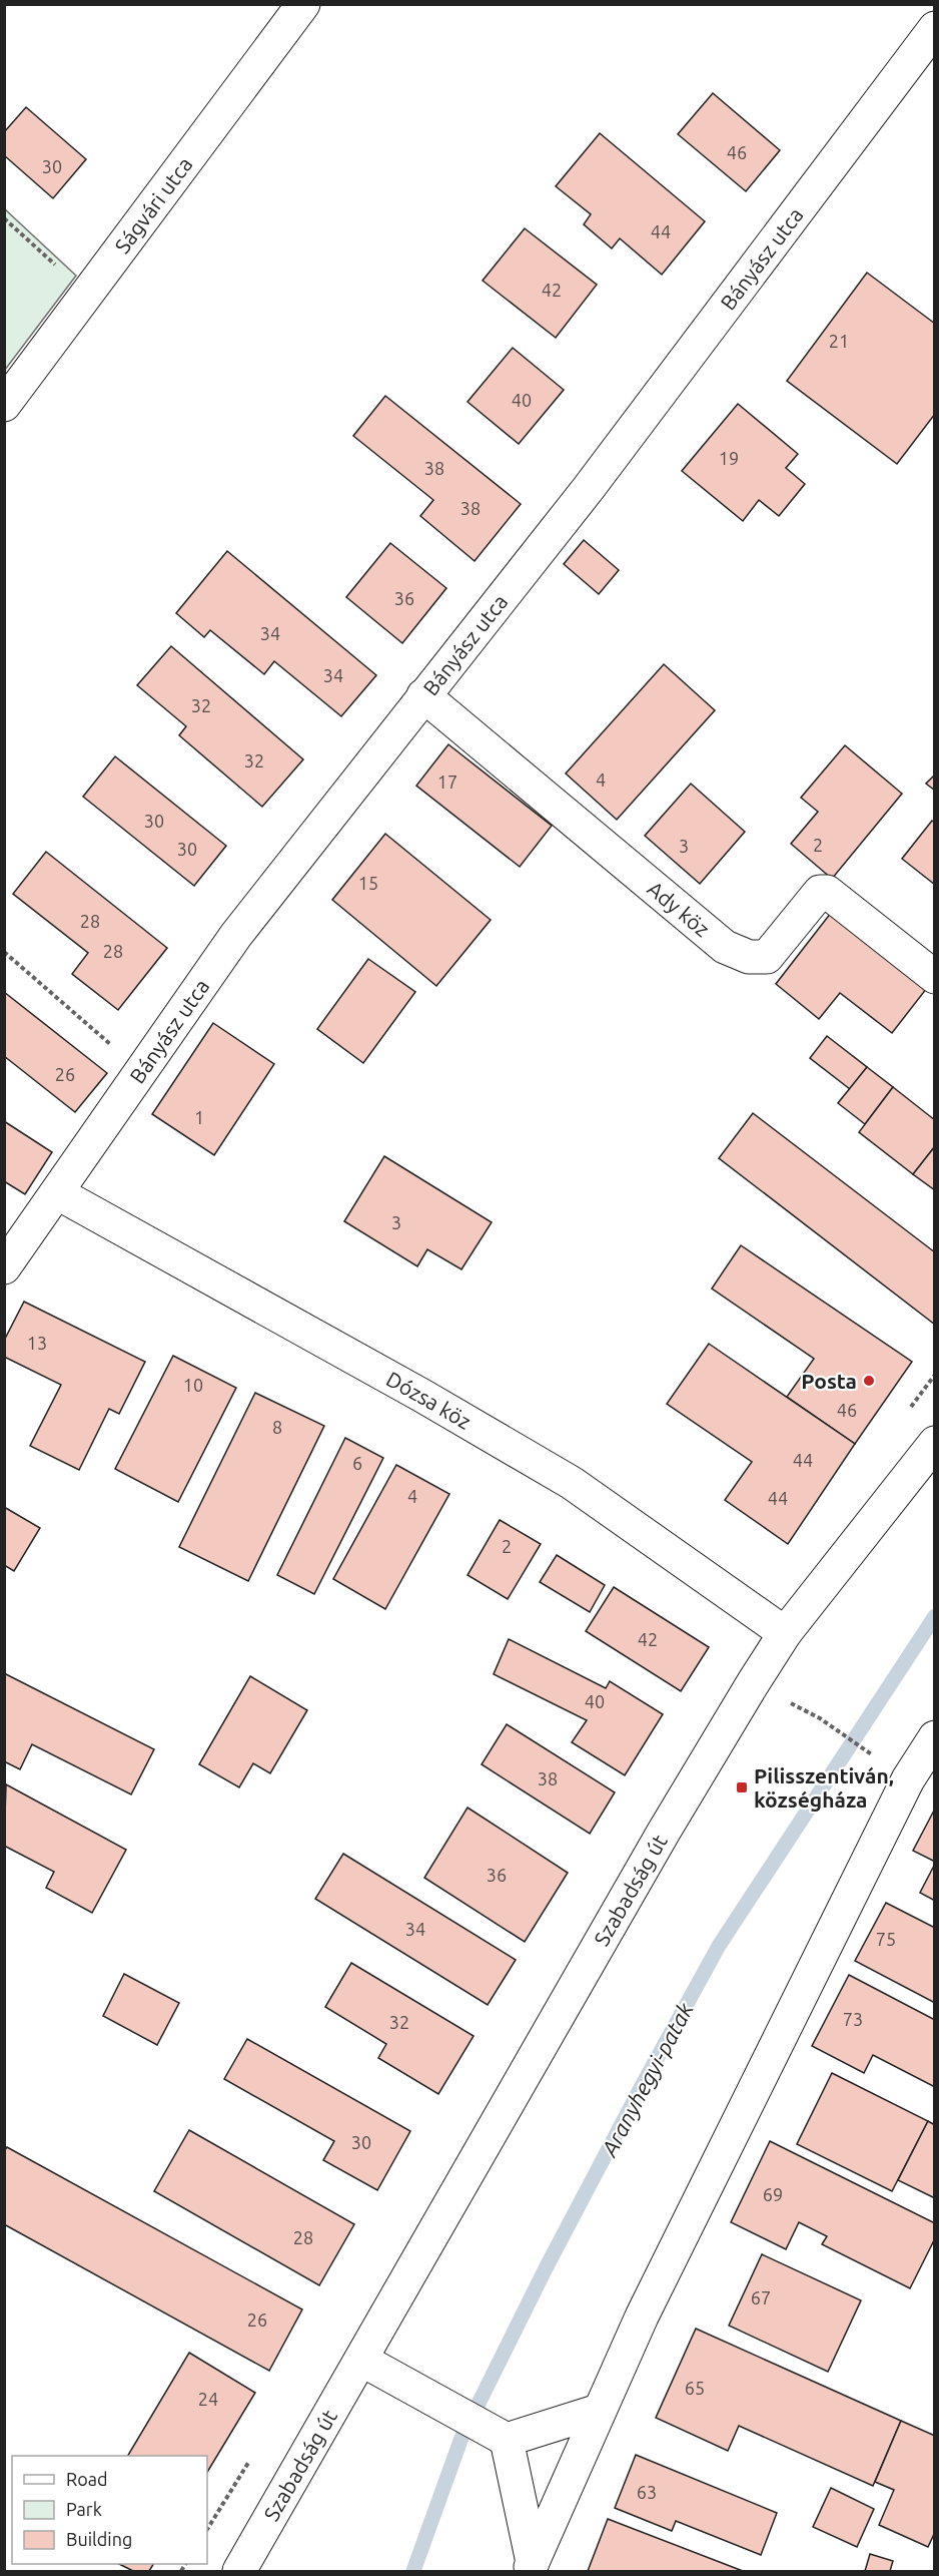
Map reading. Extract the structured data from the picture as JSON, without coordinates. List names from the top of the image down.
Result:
{
  "streets": {
    "street": [
      "Ságvári utca",
      "Bányász utca",
      "Ady köz",
      "Dózsa köz",
      "Szabadság út"
    ]
  },
  "crossings": [
    ["Bányász utca", "Ady köz"],
    ["Bányász utca", "Dózsa köz"],
    ["Dózsa köz", "Szabadság út"]
  ],
  "water": ["Aranyhegyi-patak"],
  "places": {
    "other": ["Posta"],
    "transit": ["Pilisszentiván, községháza"]
  },
  "house_numbers": [
    "46",
    "30",
    "44",
    "42",
    "21",
    "40",
    "19",
    "38",
    "38",
    "36",
    "34",
    "34",
    "32",
    "32",
    "4",
    "17",
    "30",
    "2",
    "3",
    "30",
    "15",
    "28",
    "28",
    "26",
    "1",
    "3",
    "13",
    "10",
    "46",
    "8",
    "44",
    "6",
    "4",
    "44",
    "2",
    "42",
    "40",
    "38",
    "36",
    "34",
    "75",
    "73",
    "32",
    "30",
    "69",
    "28",
    "67",
    "26",
    "65",
    "24",
    "63"
  ],
  "legend": ["Road", "Park", "Building"]
}
